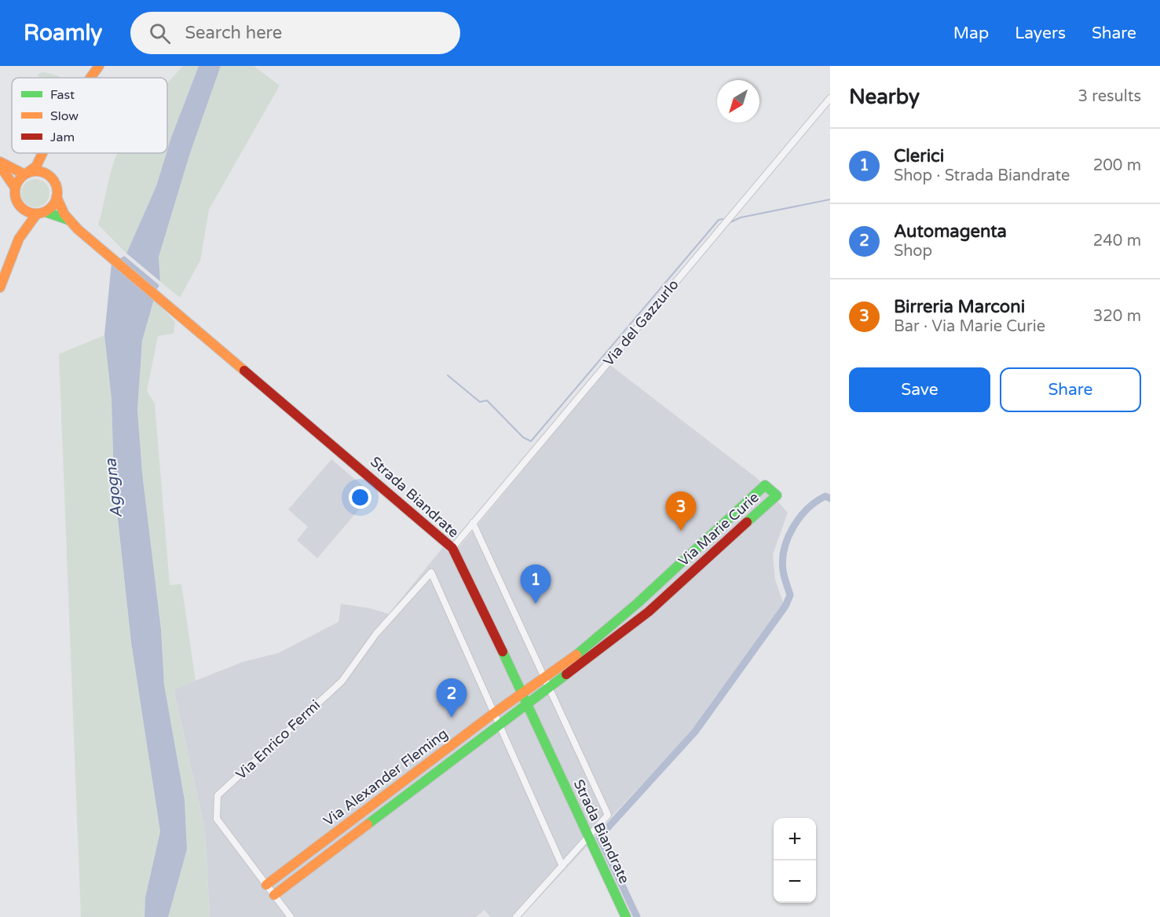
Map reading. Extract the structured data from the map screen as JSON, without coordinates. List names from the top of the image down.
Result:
{
  "streets": {
    "main road": ["Strada Biandrate", "Via Marie Curie", "Via Alexander Fleming"],
    "street": ["Via del Gazzurlo", "Via Enrico Fermi"]
  },
  "crossings": [
    ["Via del Gazzurlo", "Strada Biandrate"],
    ["Strada Biandrate", "Via Marie Curie"],
    ["Strada Biandrate", "Via Alexander Fleming"],
    ["Via Marie Curie", "Via Alexander Fleming"],
    ["Via Enrico Fermi", "Via Alexander Fleming"]
  ],
  "water": ["Agogna"],
  "legend": ["Fast", "Slow", "Jam"],
  "north": "bottom left",
  "page": {
    "header": "Roamly",
    "search": "Search here",
    "nav": ["Map", "Layers", "Share"],
    "heading": ["Nearby", "3 results"],
    "list": [
      {
        "mark": "1",
        "name": "Clerici",
        "note": "Shop · Strada Biandrate",
        "value": "200 m"
      },
      {
        "mark": "2",
        "name": "Automagenta",
        "note": "Shop",
        "value": "240 m"
      },
      {
        "mark": "3",
        "name": "Birreria Marconi",
        "note": "Bar · Via Marie Curie",
        "value": "320 m"
      }
    ],
    "buttons": ["Save", "Share"],
    "pins": ["3", "1", "2"],
    "map_buttons": ["+", "−"]
  }
}
